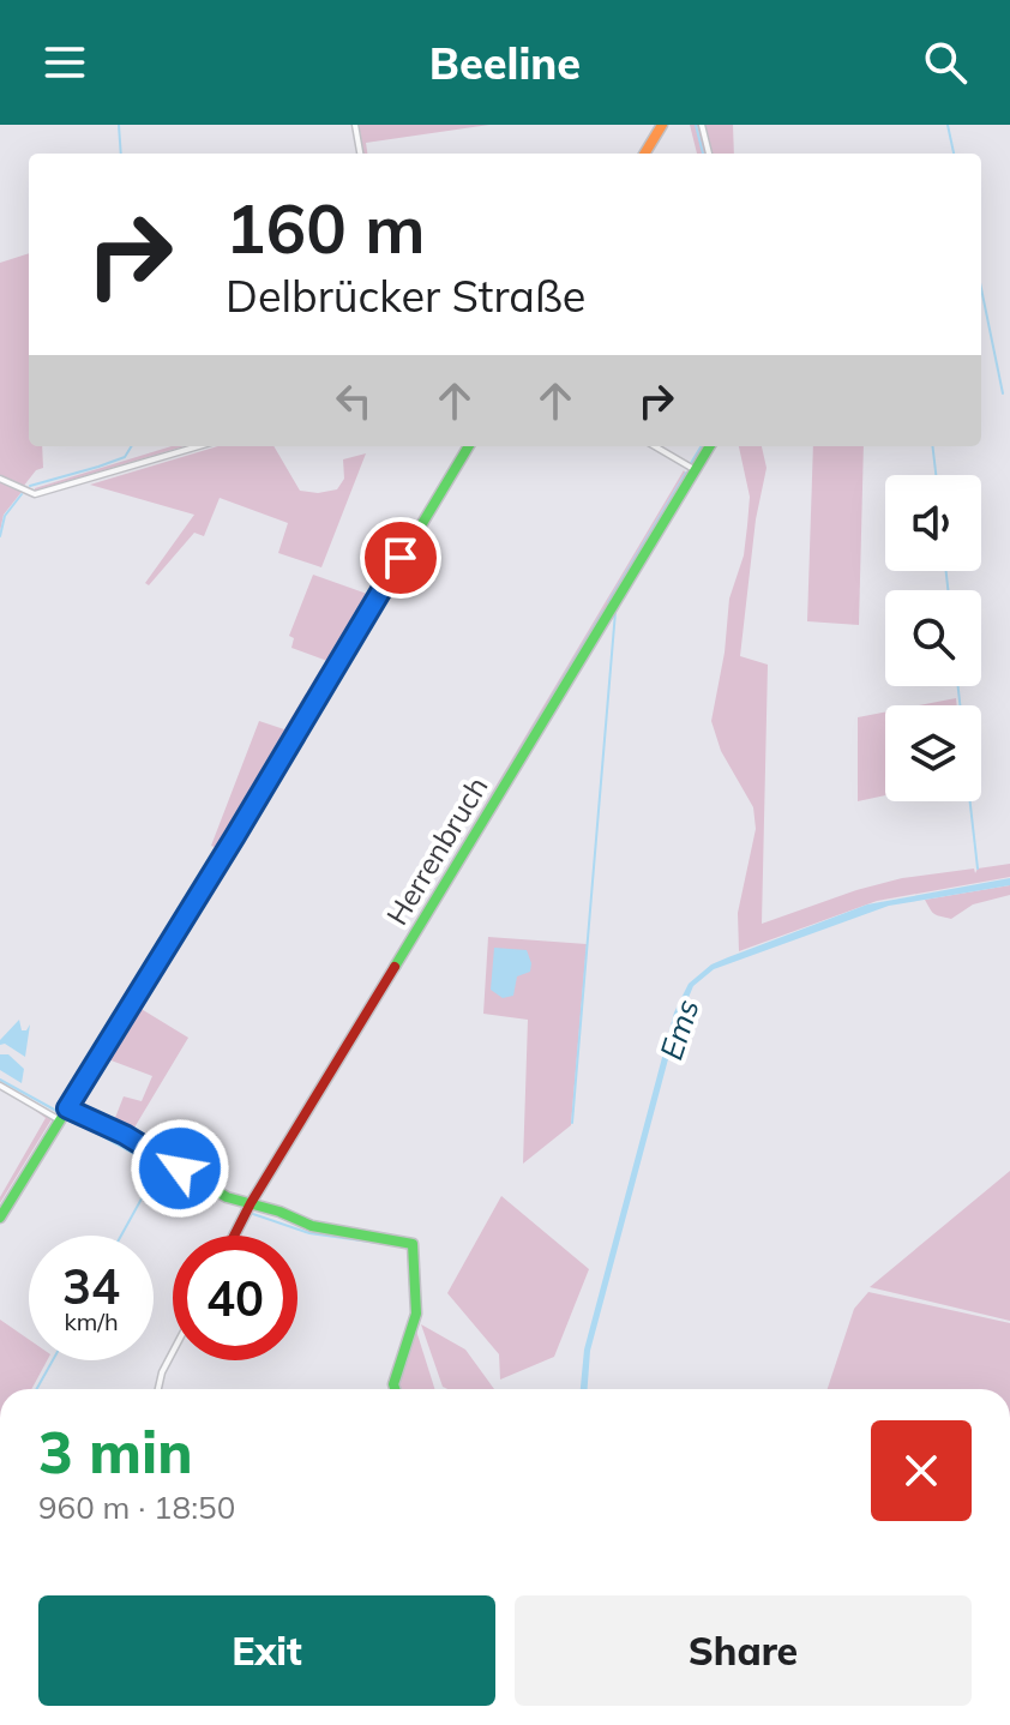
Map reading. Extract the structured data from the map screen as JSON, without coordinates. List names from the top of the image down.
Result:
{
  "streets": {
    "street": ["Herrenbruch"]
  },
  "water": ["Ems"],
  "page": {
    "header": "Beeline",
    "turn": ["160 m", "Delbrücker Straße"],
    "speed": "34 km/h",
    "limit": "40",
    "heading": ["3 min", "960 m · 18:50"],
    "buttons": ["Exit", "Share"]
  }
}
